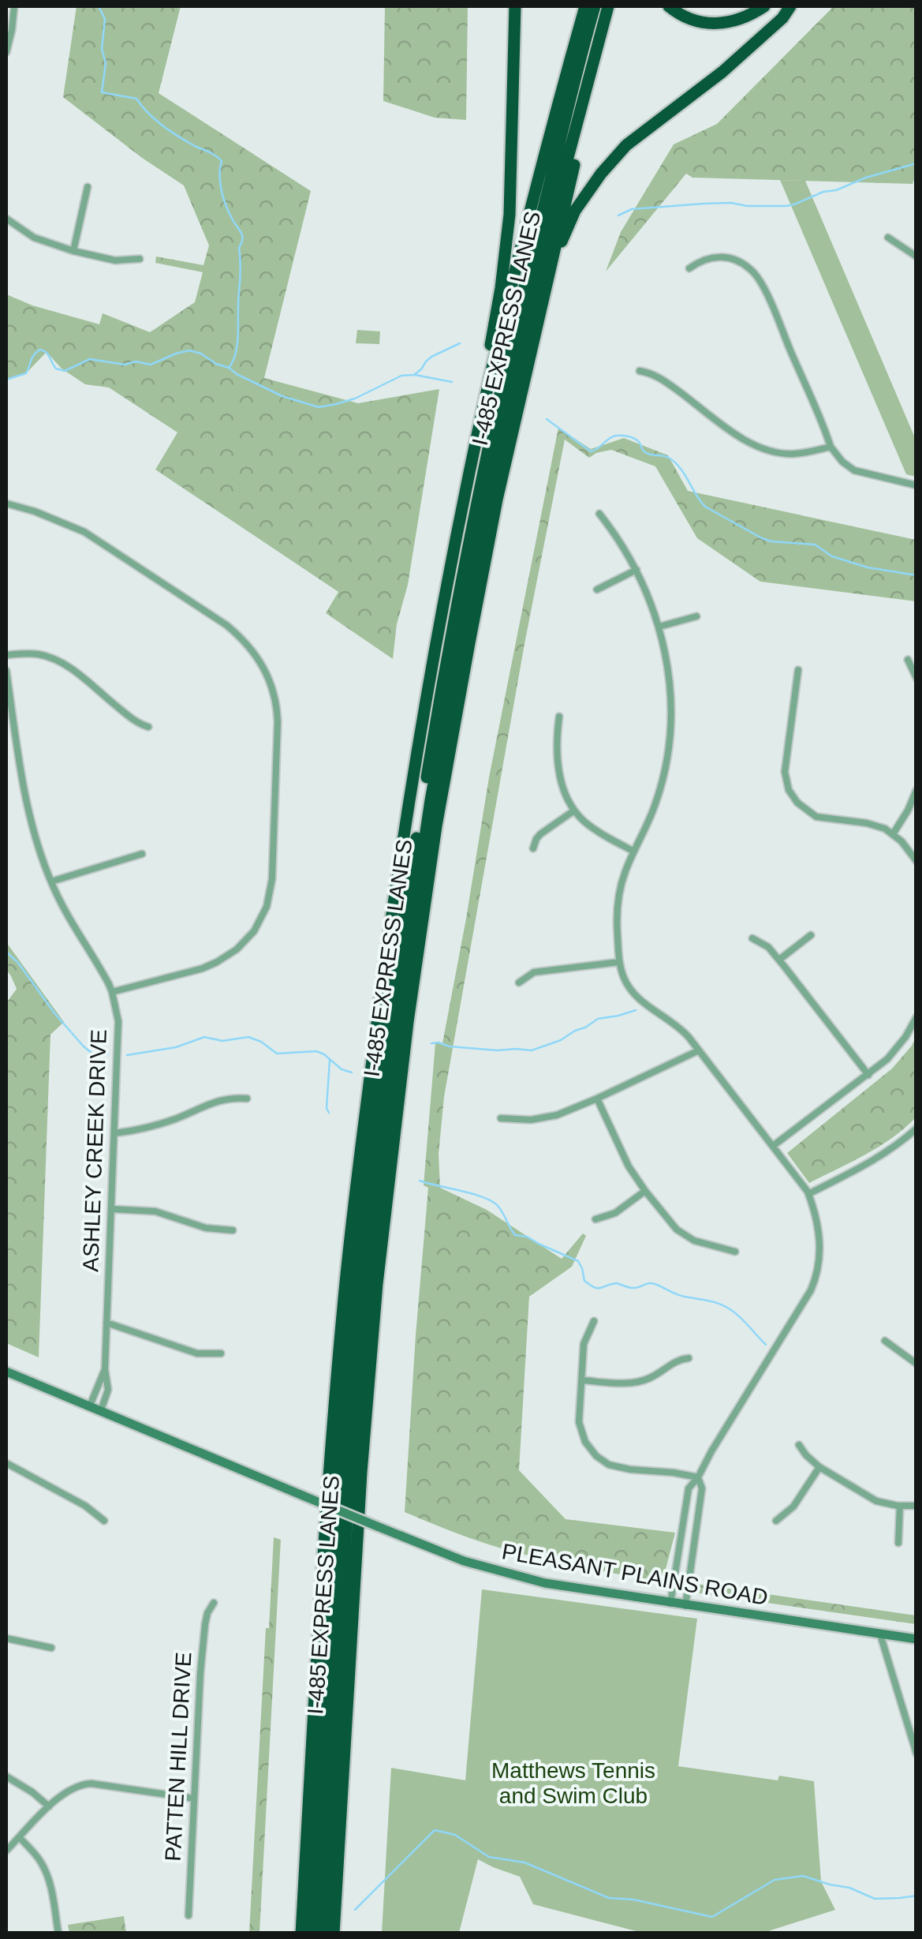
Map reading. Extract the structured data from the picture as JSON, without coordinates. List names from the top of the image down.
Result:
{
  "streets": {
    "highway": ["I-485 EXPRESS LANES"],
    "street": ["ASHLEY CREEK DRIVE", "PLEASANT PLAINS ROAD", "PATTEN HILL DRIVE"]
  },
  "crossings": [
    ["ASHLEY CREEK DRIVE", "PLEASANT PLAINS ROAD"]
  ],
  "parks": ["Matthews Tennis and Swim Club"]
}
